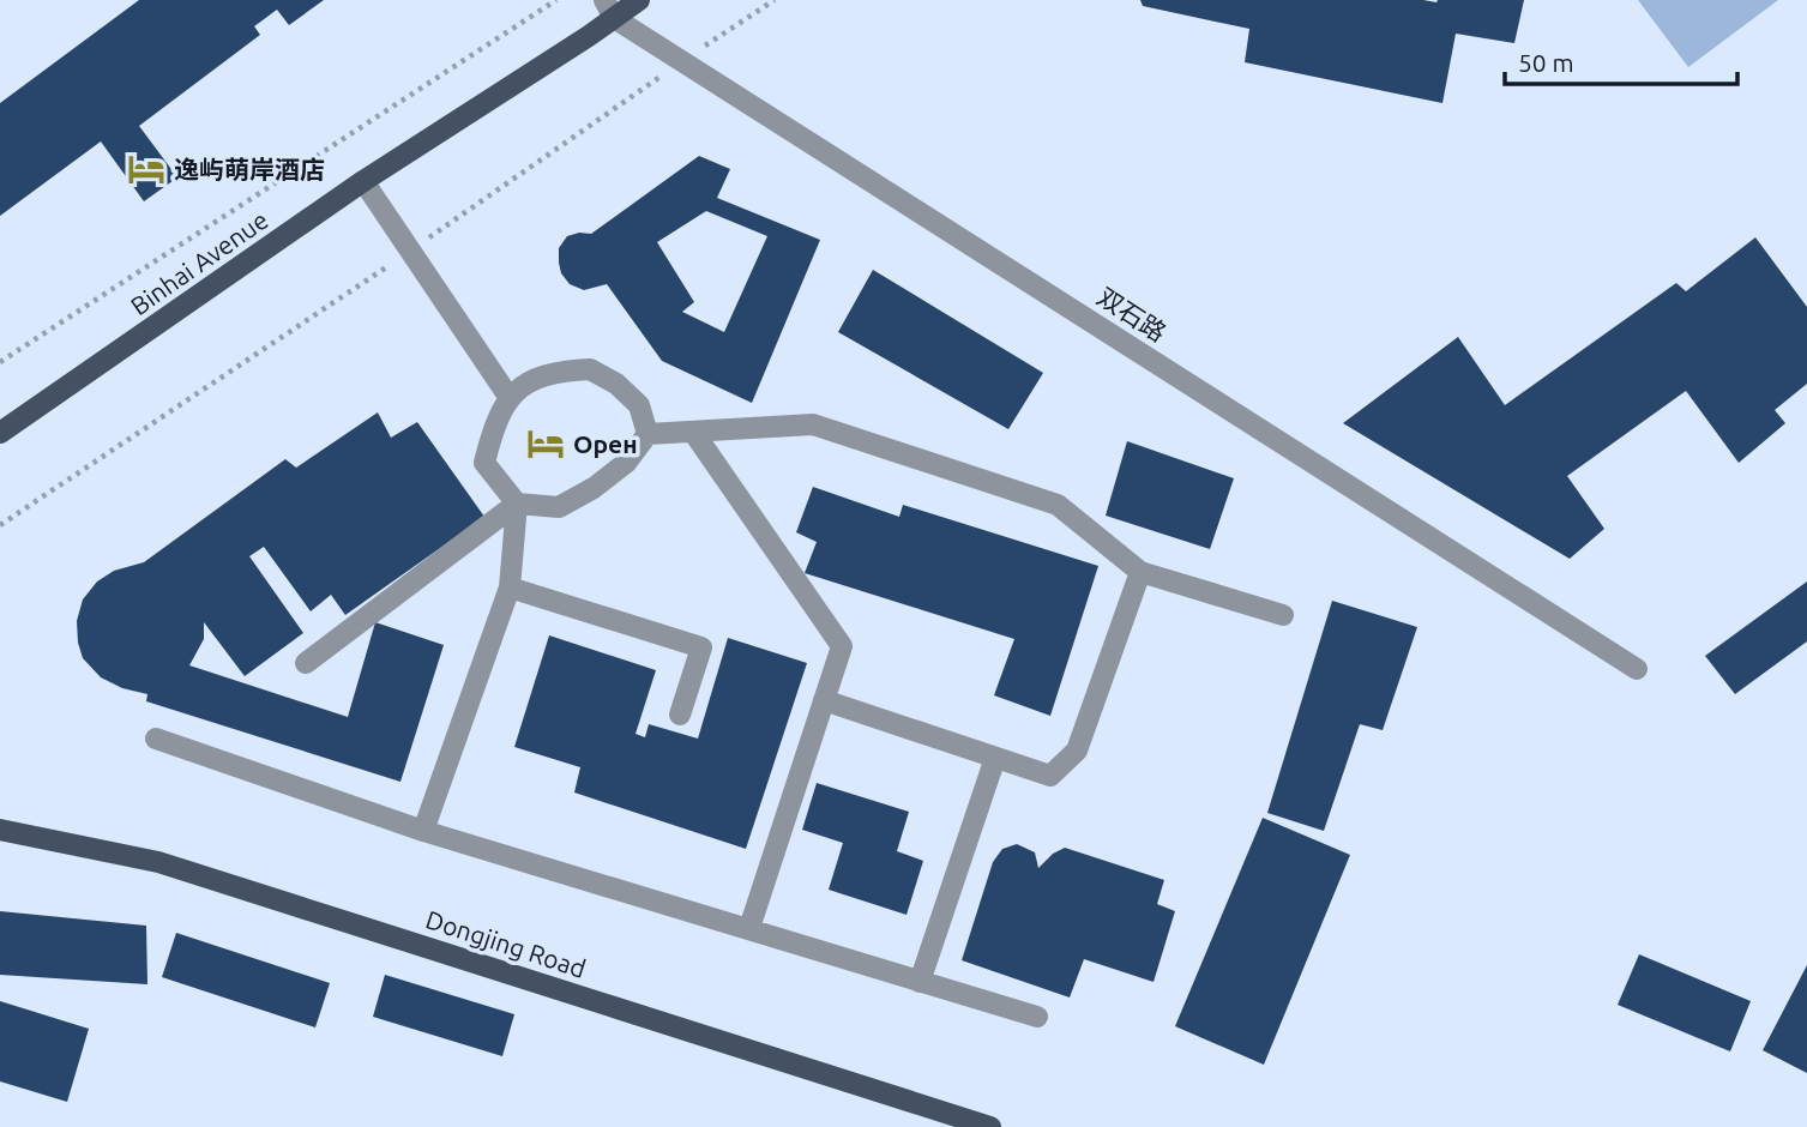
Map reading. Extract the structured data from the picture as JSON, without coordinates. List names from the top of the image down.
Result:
{
  "streets": {
    "main road": ["Binhai Avenue", "Dongjing Road"],
    "street": ["双石路"]
  },
  "crossings": [
    ["Binhai Avenue", "双石路"]
  ],
  "places": {
    "hotel": ["逸屿萌岸酒店", "Oрен"]
  },
  "scale_bar": "50 m"
}
